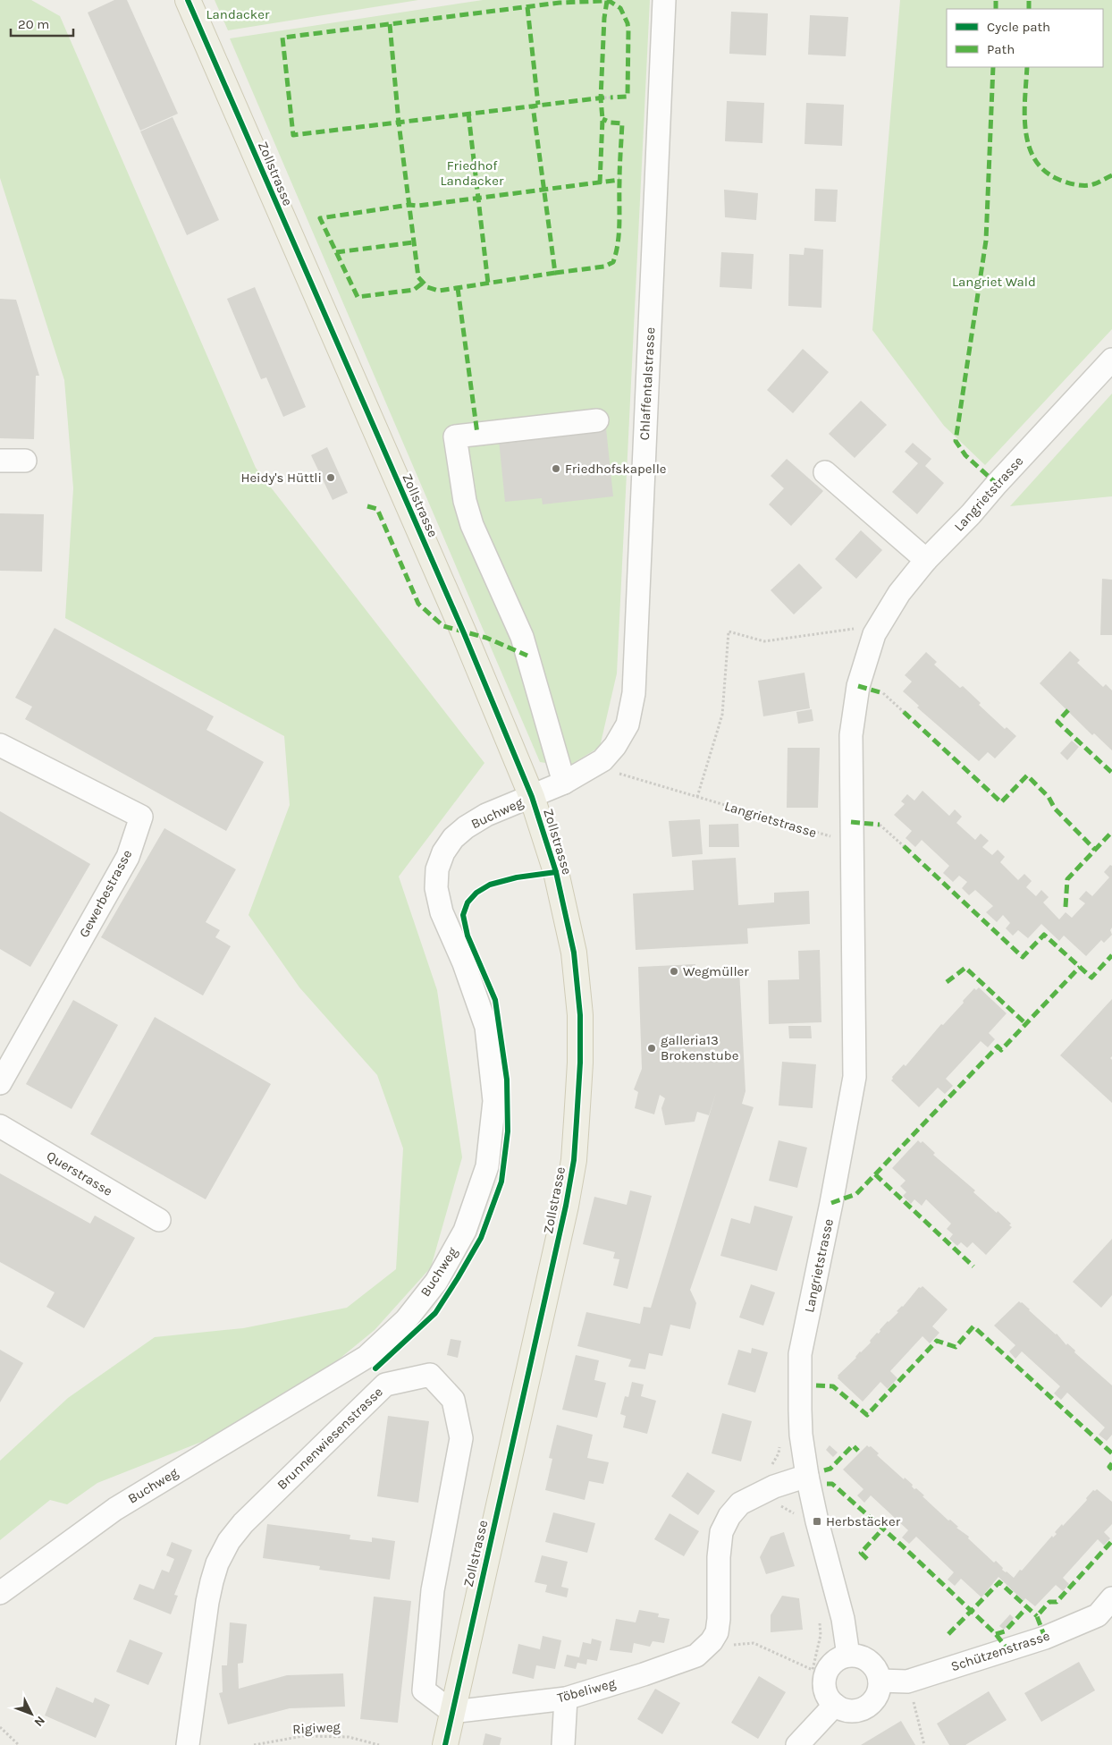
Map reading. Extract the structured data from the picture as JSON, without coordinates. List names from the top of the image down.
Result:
{
  "streets": {
    "main road": ["Zollstrasse"],
    "street": [
      "Chlaffentalstrasse",
      "Langrietstrasse",
      "Buchweg",
      "Gewerbestrasse",
      "Querstrasse",
      "Brunnenwiesenstrasse",
      "Schützenstrasse",
      "Töbeliweg"
    ],
    "path": ["Rigiweg"]
  },
  "crossings": [
    ["Zollstrasse", "Chlaffentalstrasse"],
    ["Zollstrasse", "Buchweg"],
    ["Zollstrasse", "Brunnenwiesenstrasse"],
    ["Zollstrasse", "Töbeliweg"],
    ["Chlaffentalstrasse", "Langrietstrasse"],
    ["Chlaffentalstrasse", "Buchweg"],
    ["Langrietstrasse", "Schützenstrasse"],
    ["Brunnenwiesenstrasse", "Töbeliweg"]
  ],
  "parks": ["Landacker", "Friedhof Landacker", "Langriet Wald"],
  "places": {
    "other": [
      "Friedhofskapelle",
      "Heidy's Hüttli",
      "Wegmüller",
      "galleria13 Brokenstube"
    ],
    "transit": ["Herbstäcker"]
  },
  "legend": ["Cycle path", "Path"],
  "scale_bar": "20 m",
  "north": "bottom right"
}
